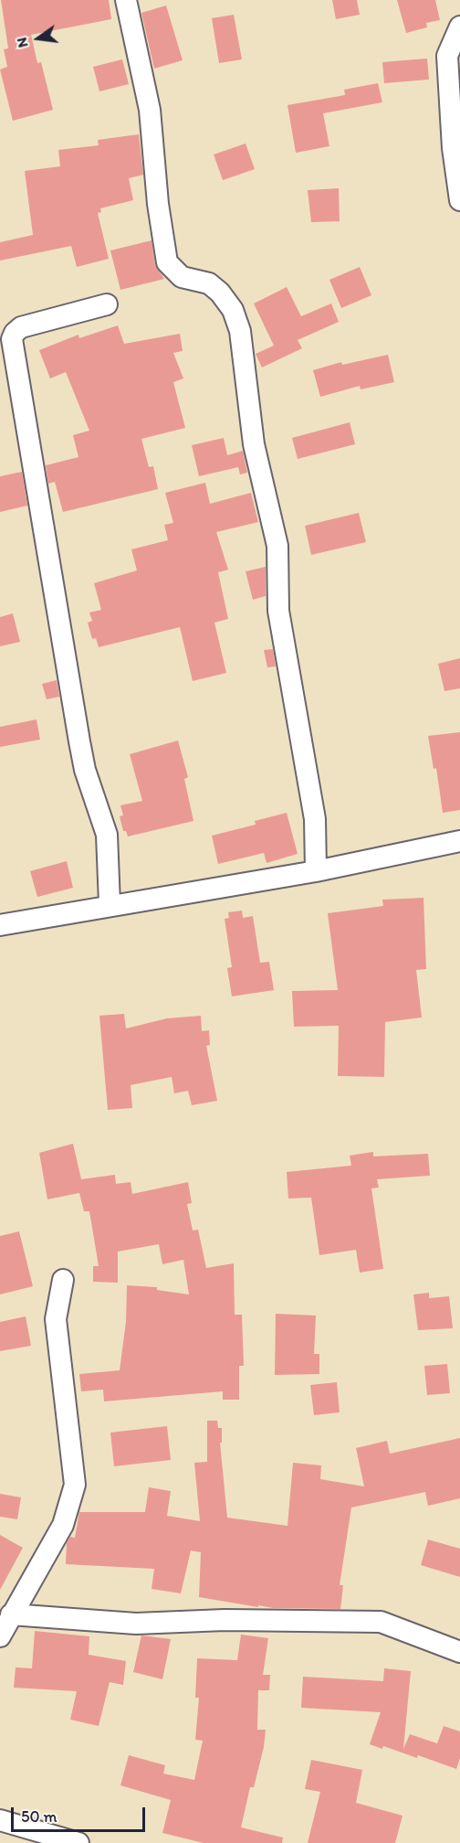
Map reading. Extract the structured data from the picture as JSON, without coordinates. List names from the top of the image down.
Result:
{
  "scale_bar": "50 m",
  "north": "left"
}
